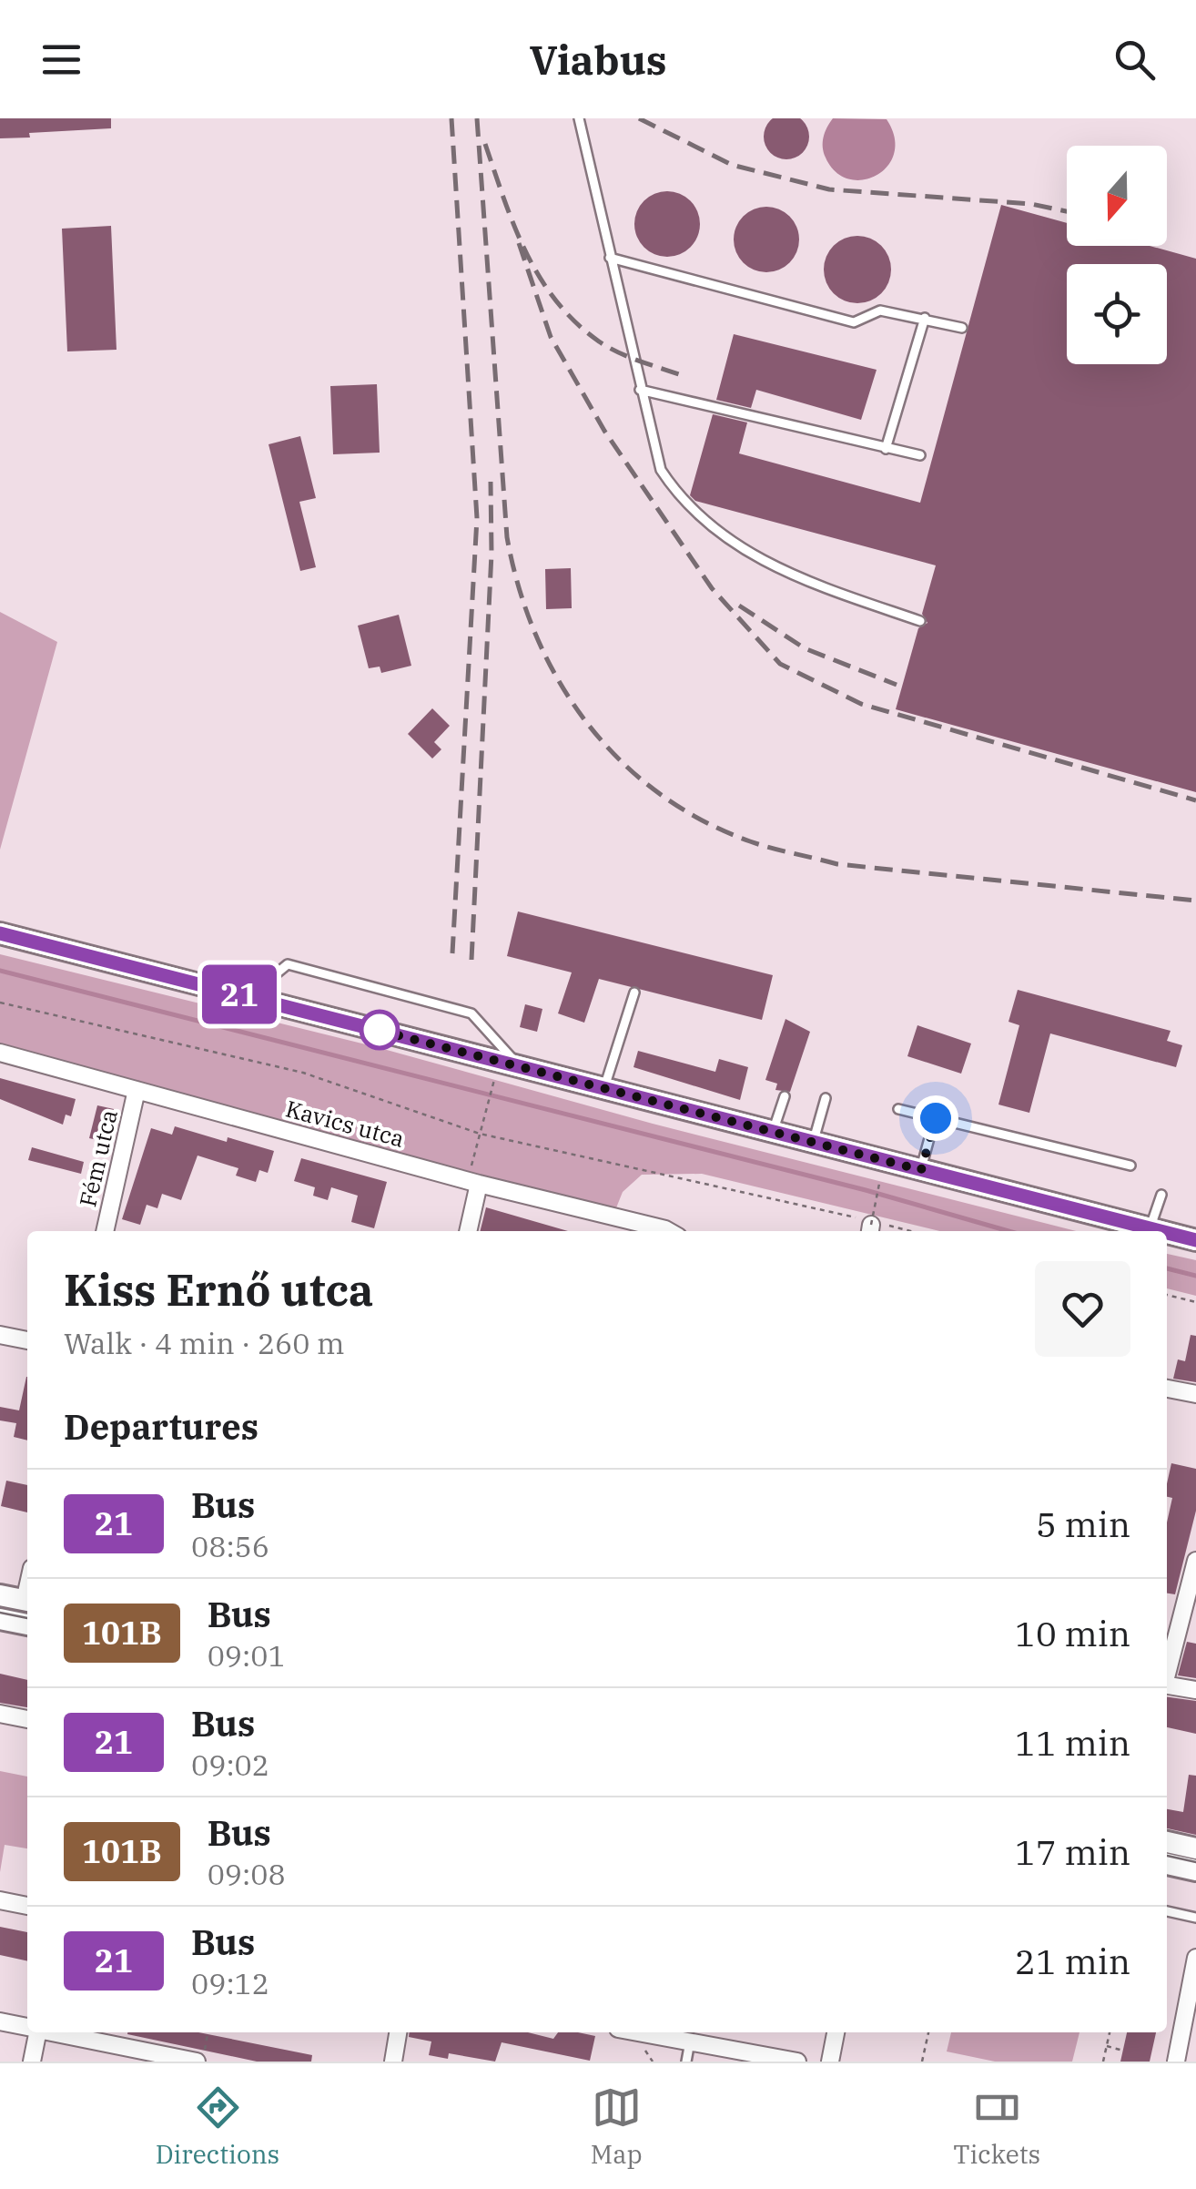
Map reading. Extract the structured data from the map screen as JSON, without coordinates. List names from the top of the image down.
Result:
{
  "streets": {
    "street": ["Kavics utca", "Fém utca"]
  },
  "crossings": [
    ["Kavics utca", "Fém utca"]
  ],
  "lines": ["bus line 21"],
  "north": "bottom",
  "page": {
    "header": "Viabus",
    "on_map": "21",
    "heading": [
      ["Kiss Ernő utca", "Walk · 4 min · 260 m"],
      "Departures"
    ],
    "list": [
      {
        "mark": "21",
        "name": "Bus",
        "note": "08:56",
        "value": "5 min"
      },
      {
        "mark": "101B",
        "name": "Bus",
        "note": "09:01",
        "value": "10 min"
      },
      {
        "mark": "21",
        "name": "Bus",
        "note": "09:02",
        "value": "11 min"
      },
      {
        "mark": "101B",
        "name": "Bus",
        "note": "09:08",
        "value": "17 min"
      },
      {
        "mark": "21",
        "name": "Bus",
        "note": "09:12",
        "value": "21 min"
      }
    ],
    "tabs": ["Directions", "Map", "Tickets"]
  }
}
